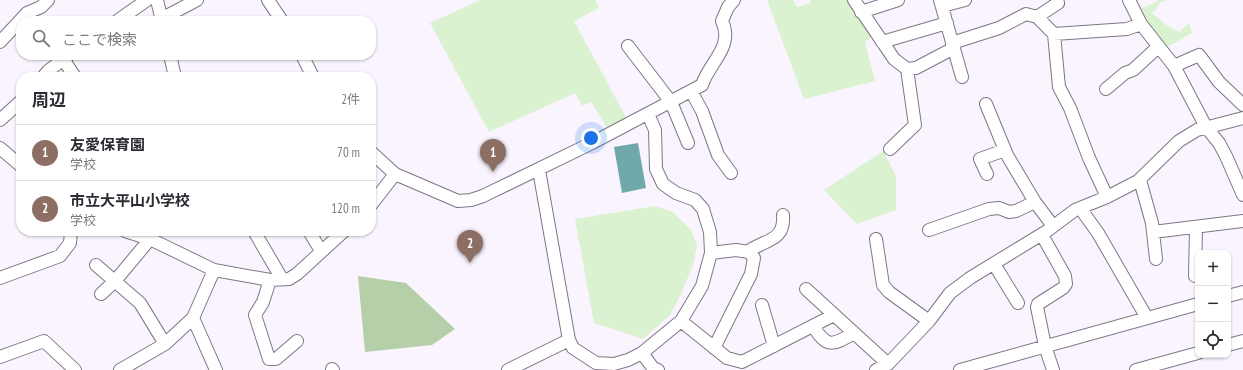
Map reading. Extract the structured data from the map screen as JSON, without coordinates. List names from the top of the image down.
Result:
{
  "page": {
    "search": "ここで検索",
    "heading": ["周辺", "2件"],
    "list": [
      {
        "mark": "1",
        "name": "友愛保育園",
        "note": "学校",
        "value": "70 m"
      },
      {
        "mark": "2",
        "name": "市立大平山小学校",
        "note": "学校",
        "value": "120 m"
      }
    ],
    "pins": ["1", "2"],
    "map_buttons": ["+", "−"]
  }
}
